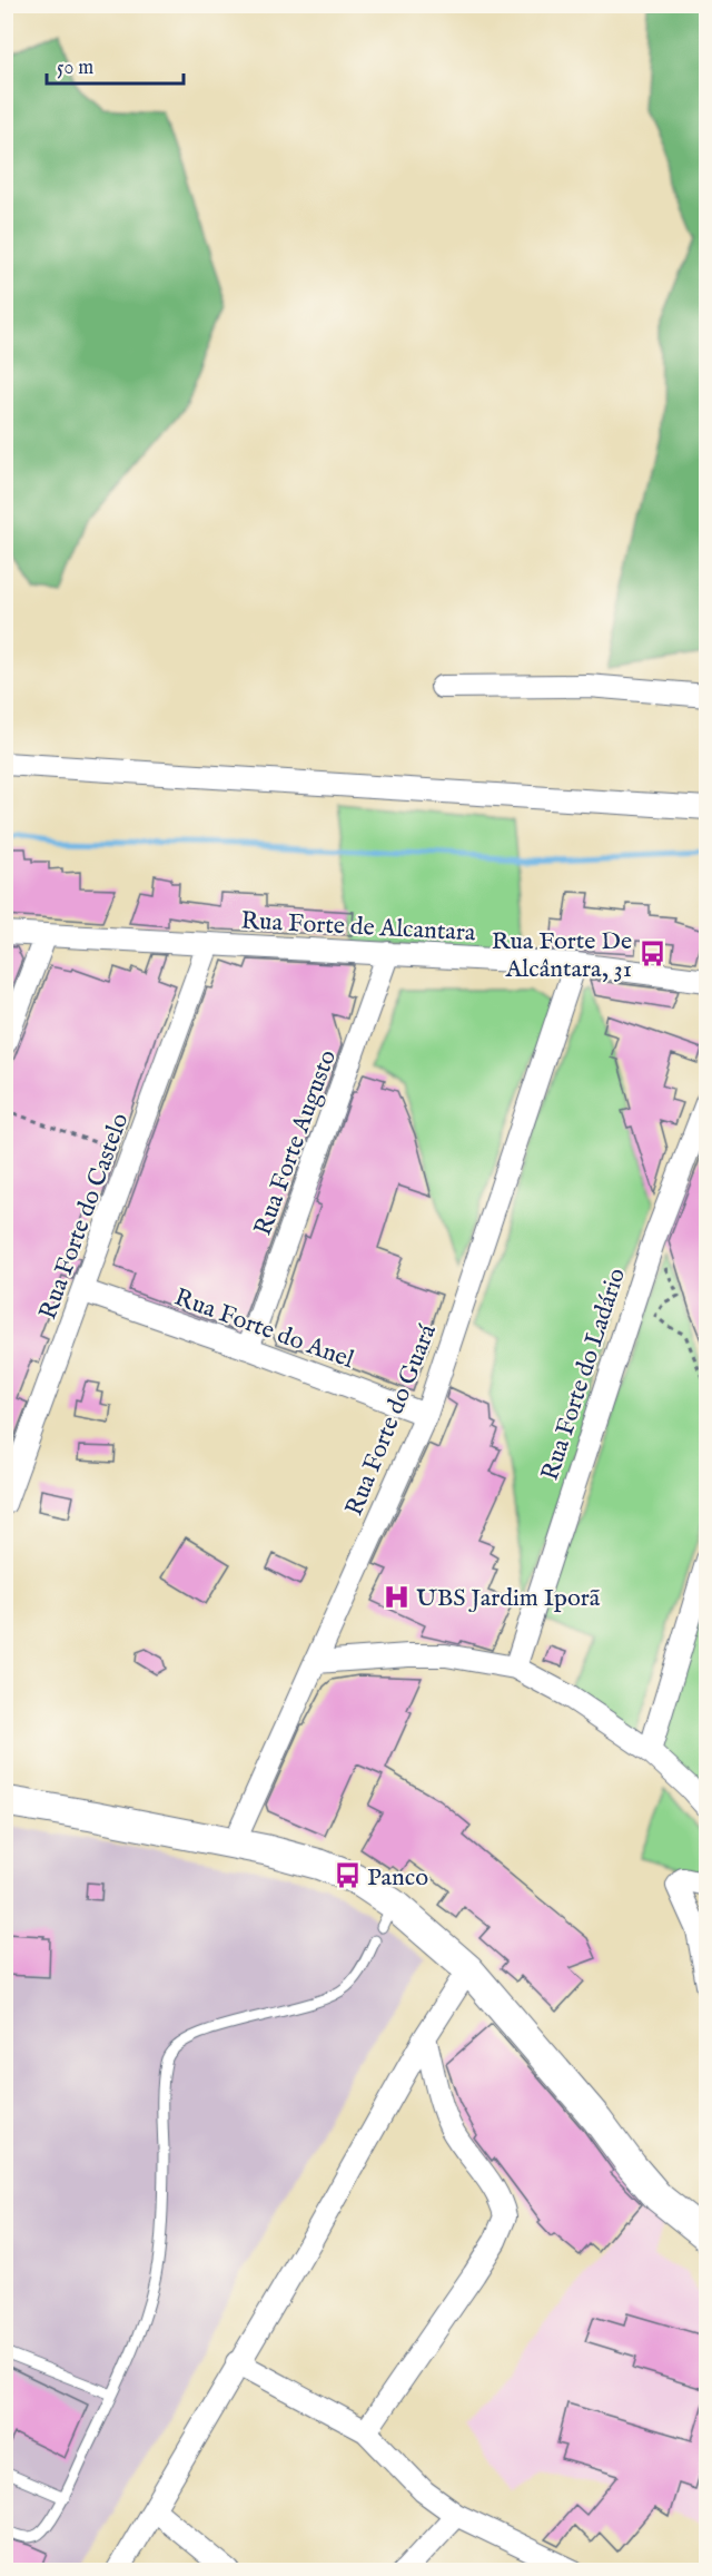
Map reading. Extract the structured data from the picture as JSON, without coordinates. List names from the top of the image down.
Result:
{
  "streets": {
    "street": [
      "Rua Forte de Alcantara",
      "Rua Forte Augusto",
      "Rua Forte do Castelo",
      "Rua Forte do Anel",
      "Rua Forte do Ladário",
      "Rua Forte do Guará"
    ]
  },
  "crossings": [
    ["Rua Forte de Alcantara", "Rua Forte Augusto"],
    ["Rua Forte de Alcantara", "Rua Forte do Castelo"],
    ["Rua Forte de Alcantara", "Rua Forte do Guará"],
    ["Rua Forte Augusto", "Rua Forte do Anel"],
    ["Rua Forte do Castelo", "Rua Forte do Anel"],
    ["Rua Forte do Anel", "Rua Forte do Guará"]
  ],
  "places": {
    "bus stop": ["Rua Forte De Alcântara, 31", "Panco"],
    "hospital": ["UBS Jardim Iporã"]
  },
  "scale_bar": "50 m"
}
